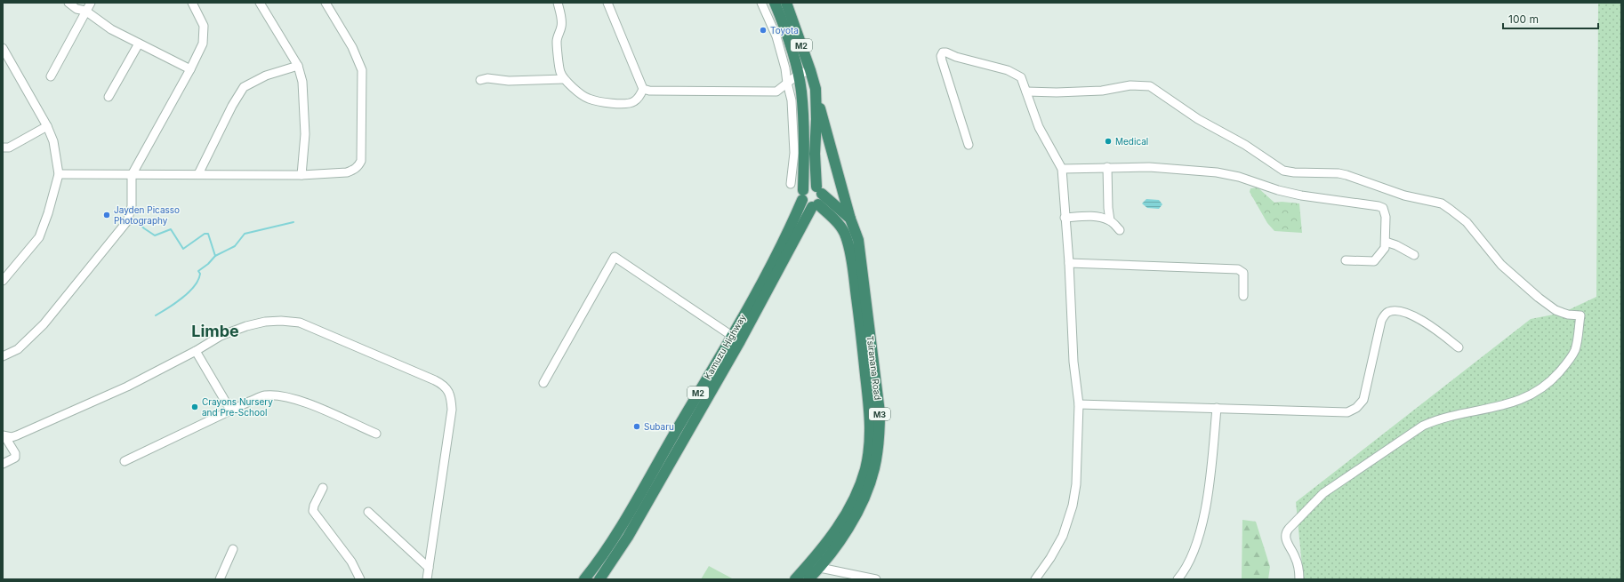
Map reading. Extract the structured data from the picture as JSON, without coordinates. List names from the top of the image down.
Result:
{
  "streets": {
    "highway": [
      "M2",
      "Kamuzu Highway",
      "Tsiranana Road",
      "M3"
    ]
  },
  "crossings": [
    ["M2", "Kamuzu Highway"],
    ["M2", "Tsiranana Road"],
    ["Kamuzu Highway", "Tsiranana Road"]
  ],
  "districts": ["Limbe"],
  "places": [
    "Toyota",
    "Medical",
    "Jayden Picasso Photography",
    "Crayons Nursery and Pre-School",
    "Subaru"
  ],
  "scale_bar": "100 m"
}
